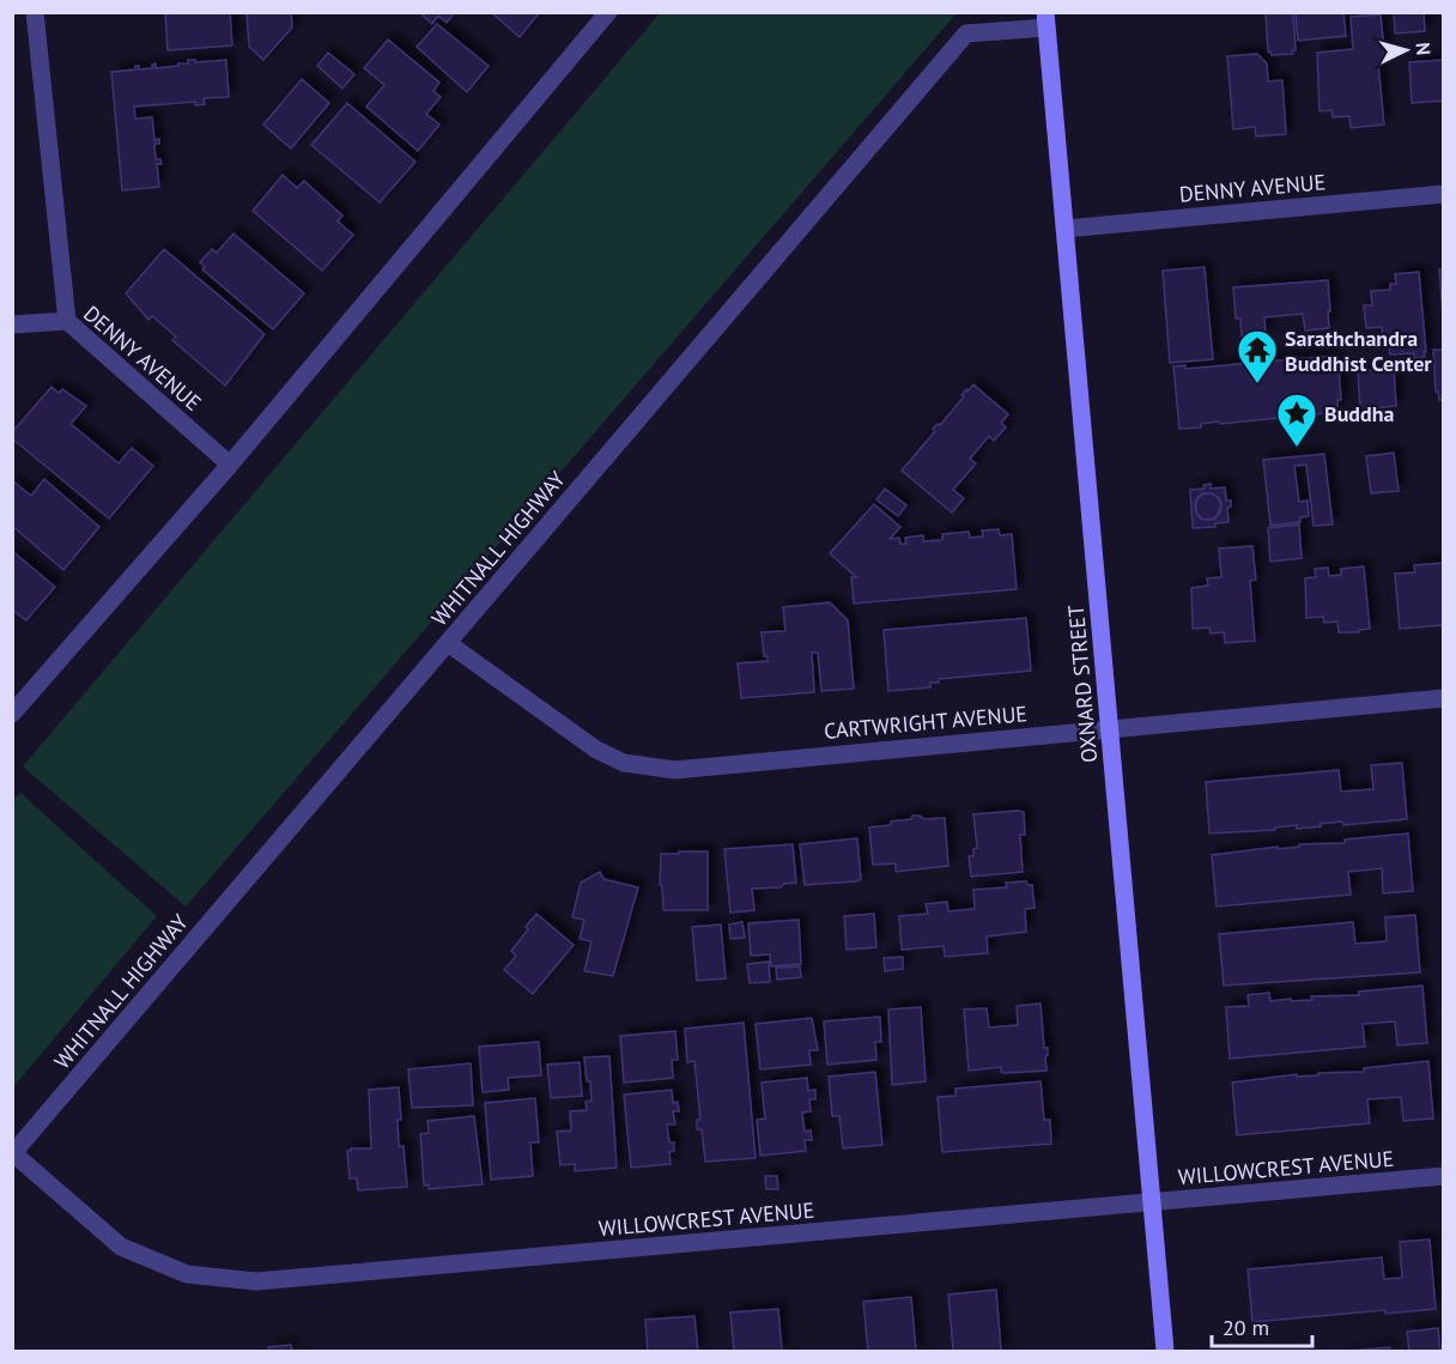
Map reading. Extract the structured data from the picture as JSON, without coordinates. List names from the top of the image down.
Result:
{
  "streets": {
    "main road": ["OXNARD STREET"],
    "street": [
      "DENNY AVENUE",
      "WHITNALL HIGHWAY",
      "CARTWRIGHT AVENUE",
      "WILLOWCREST AVENUE"
    ]
  },
  "crossings": [
    ["DENNY AVENUE", "OXNARD STREET"],
    ["WHITNALL HIGHWAY", "OXNARD STREET"],
    ["WHITNALL HIGHWAY", "CARTWRIGHT AVENUE"],
    ["WHITNALL HIGHWAY", "WILLOWCREST AVENUE"],
    ["OXNARD STREET", "CARTWRIGHT AVENUE"],
    ["OXNARD STREET", "WILLOWCREST AVENUE"]
  ],
  "places": {
    "temple": ["Sarathchandra Buddhist Center"],
    "place": ["Buddha"]
  },
  "scale_bar": "20 m",
  "north": "right"
}
